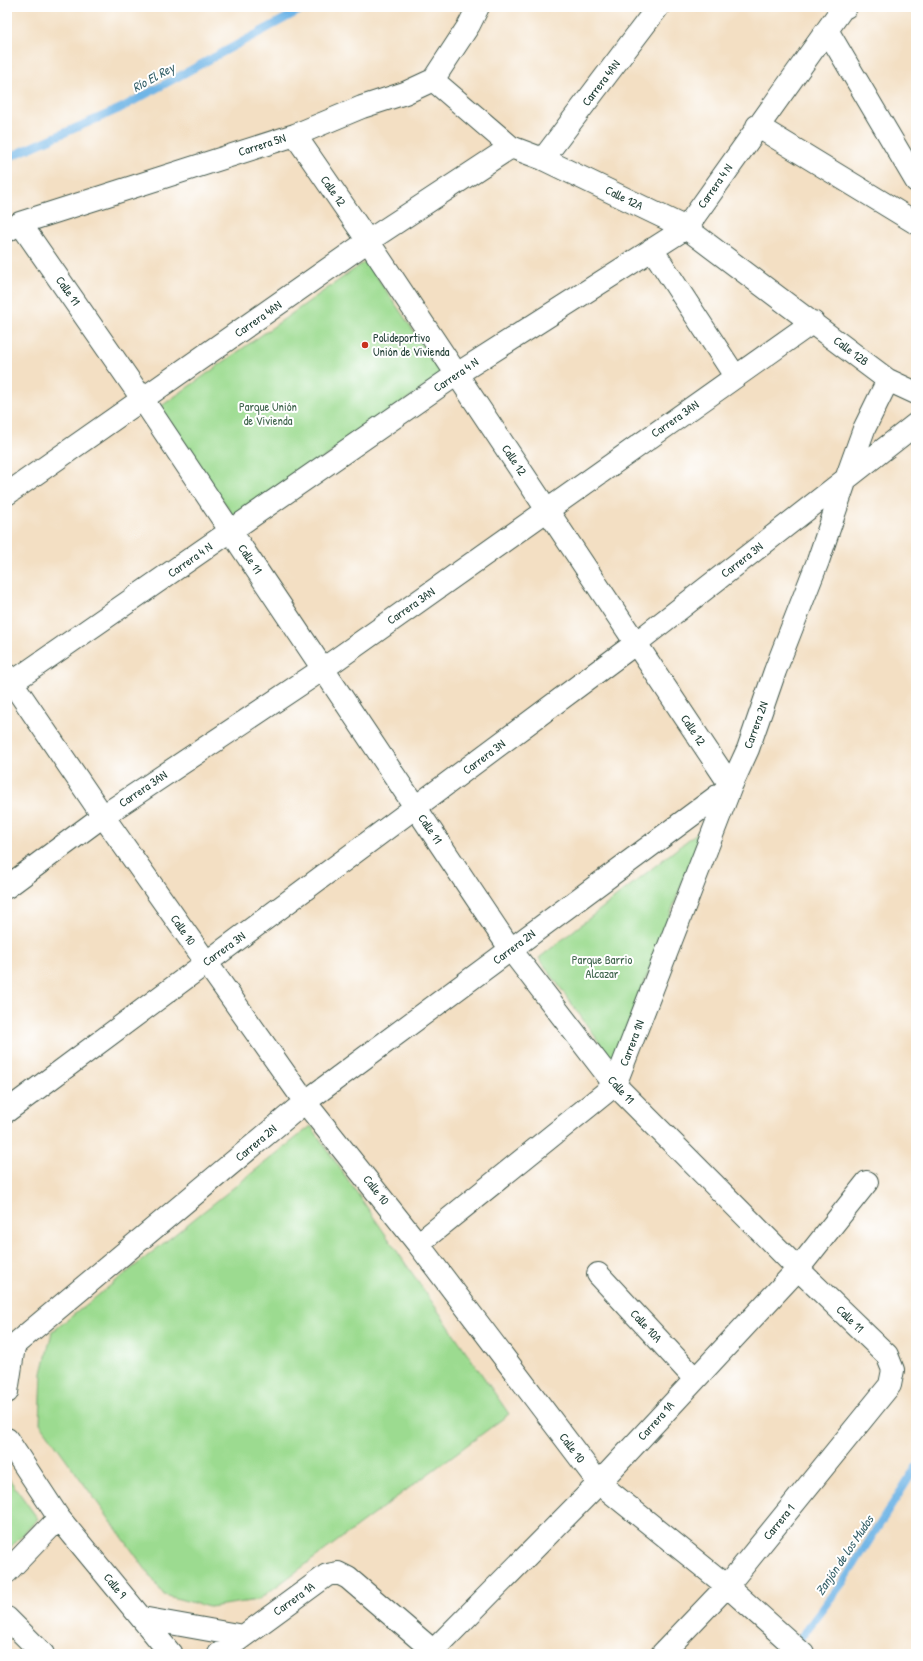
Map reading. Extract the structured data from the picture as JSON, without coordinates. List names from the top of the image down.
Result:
{
  "streets": {
    "street": [
      "Carrera 4AN",
      "Carrera 5N",
      "Carrera 4 N",
      "Calle 12",
      "Calle 12A",
      "Calle 11",
      "Calle 12B",
      "Carrera 3AN",
      "Carrera 3N",
      "Carrera 2N",
      "Calle 10",
      "Carrera 1N",
      "Calle 10A",
      "Carrera 1A",
      "Carrera 1",
      "Calle 9"
    ]
  },
  "crossings": [
    ["Carrera 4AN", "Calle 12"],
    ["Carrera 4AN", "Calle 12A"],
    ["Carrera 4AN", "Calle 11"],
    ["Carrera 5N", "Calle 12"],
    ["Carrera 5N", "Calle 12A"],
    ["Carrera 5N", "Calle 11"],
    ["Carrera 4 N", "Calle 12"],
    ["Carrera 4 N", "Calle 12A"],
    ["Carrera 4 N", "Calle 11"],
    ["Carrera 4 N", "Calle 10"],
    ["Calle 12", "Carrera 3AN"],
    ["Calle 12", "Carrera 3N"],
    ["Calle 12", "Carrera 2N"],
    ["Calle 12", "Carrera 1N"],
    ["Calle 12A", "Calle 12B"],
    ["Calle 12A", "Carrera 3AN"],
    ["Calle 11", "Carrera 3AN"],
    ["Calle 11", "Carrera 3N"],
    ["Calle 11", "Carrera 2N"],
    ["Calle 11", "Carrera 1N"],
    ["Calle 11", "Carrera 1A"],
    ["Calle 11", "Carrera 1"],
    ["Calle 12B", "Carrera 3AN"],
    ["Carrera 3AN", "Calle 10"],
    ["Carrera 3N", "Carrera 2N"],
    ["Carrera 3N", "Calle 10"],
    ["Carrera 2N", "Calle 10"],
    ["Carrera 2N", "Carrera 1N"],
    ["Calle 10", "Carrera 1A"],
    ["Calle 10", "Carrera 1"],
    ["Calle 10A", "Carrera 1A"]
  ],
  "water": ["Río El Rey", "Zanjón de los Mudos"],
  "parks": ["Parque Unión de Vivienda", "Parque Barrio Alcazar"],
  "places": ["Polideportivo Unión de Vivienda"]
}
